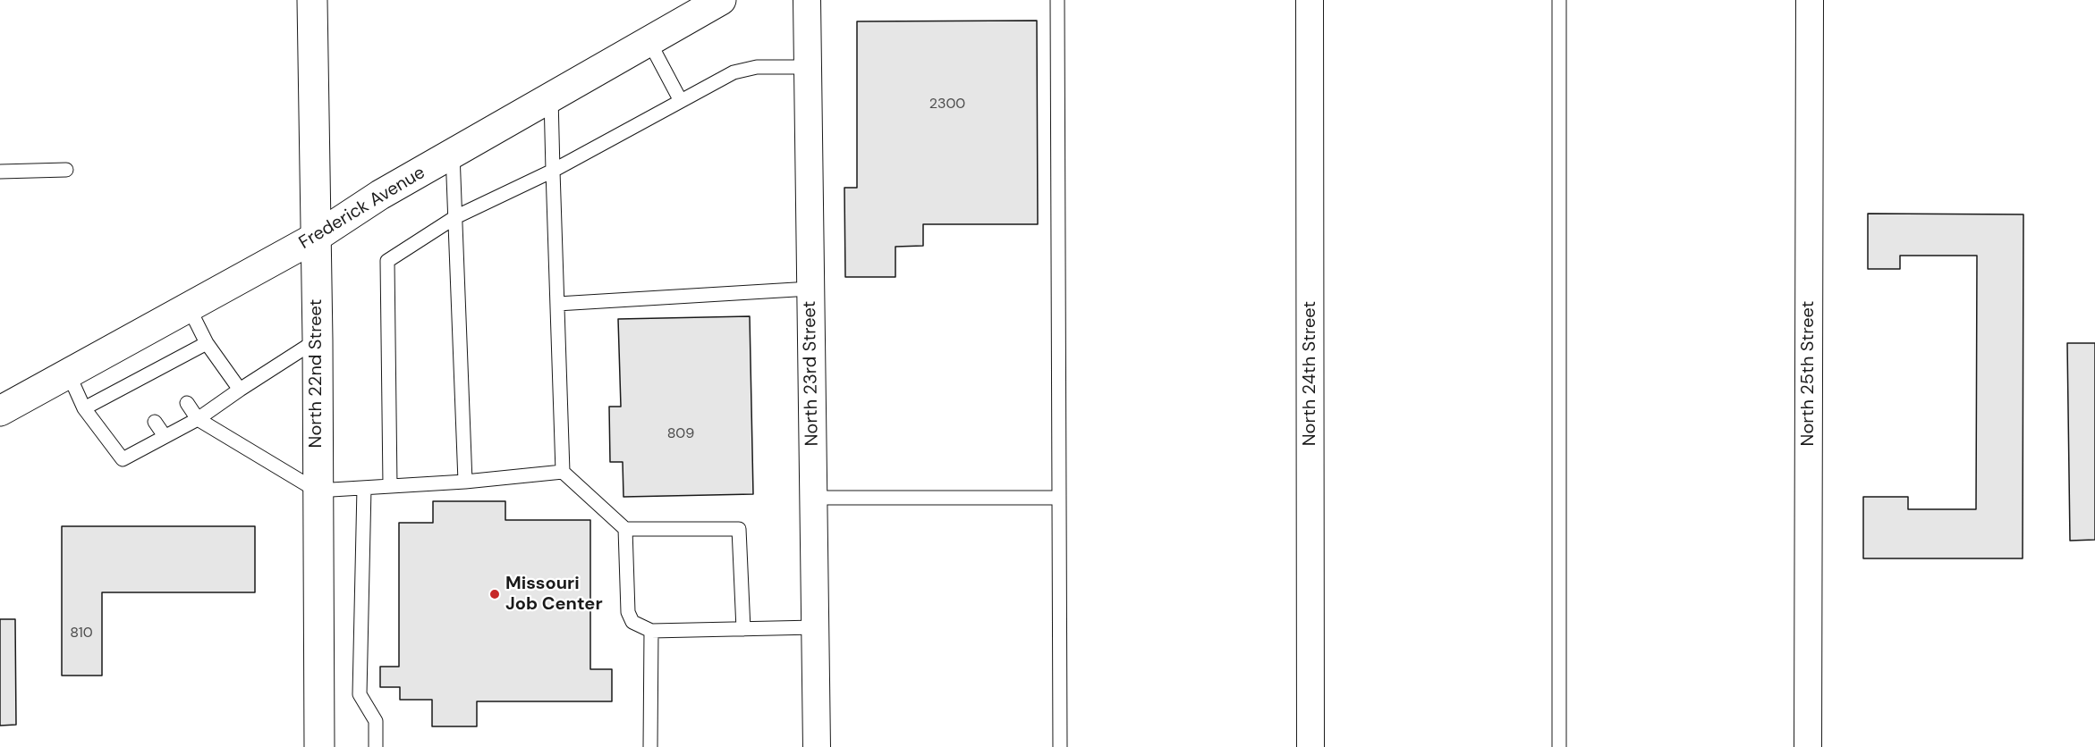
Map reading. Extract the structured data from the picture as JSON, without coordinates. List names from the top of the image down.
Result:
{
  "streets": {
    "main road": ["Frederick Avenue", "North 22nd Street"],
    "street": ["North 23rd Street", "North 24th Street", "North 25th Street"]
  },
  "crossings": [
    ["Frederick Avenue", "North 22nd Street"]
  ],
  "places": ["Missouri Job Center"],
  "house_numbers": ["2300", "809", "810"]
}
